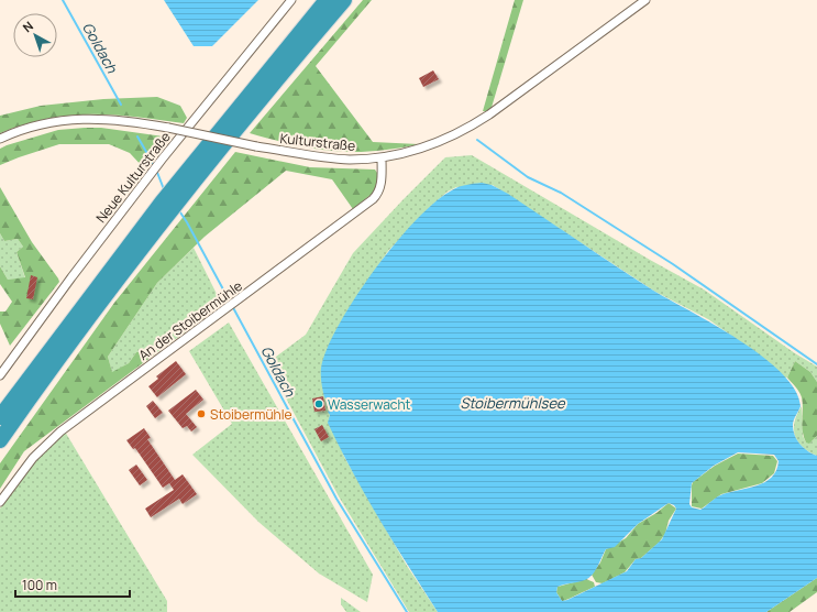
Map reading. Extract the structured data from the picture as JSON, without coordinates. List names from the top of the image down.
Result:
{
  "streets": {
    "street": ["Kulturstraße", "Neue Kulturstraße", "An der Stoibermühle"]
  },
  "crossings": [
    ["Kulturstraße", "An der Stoibermühle"]
  ],
  "water": ["Goldach", "Stoibermühlsee"],
  "places": ["Wasserwacht", "Stoibermühle"],
  "scale_bar": "100 m",
  "north": "top left"
}
